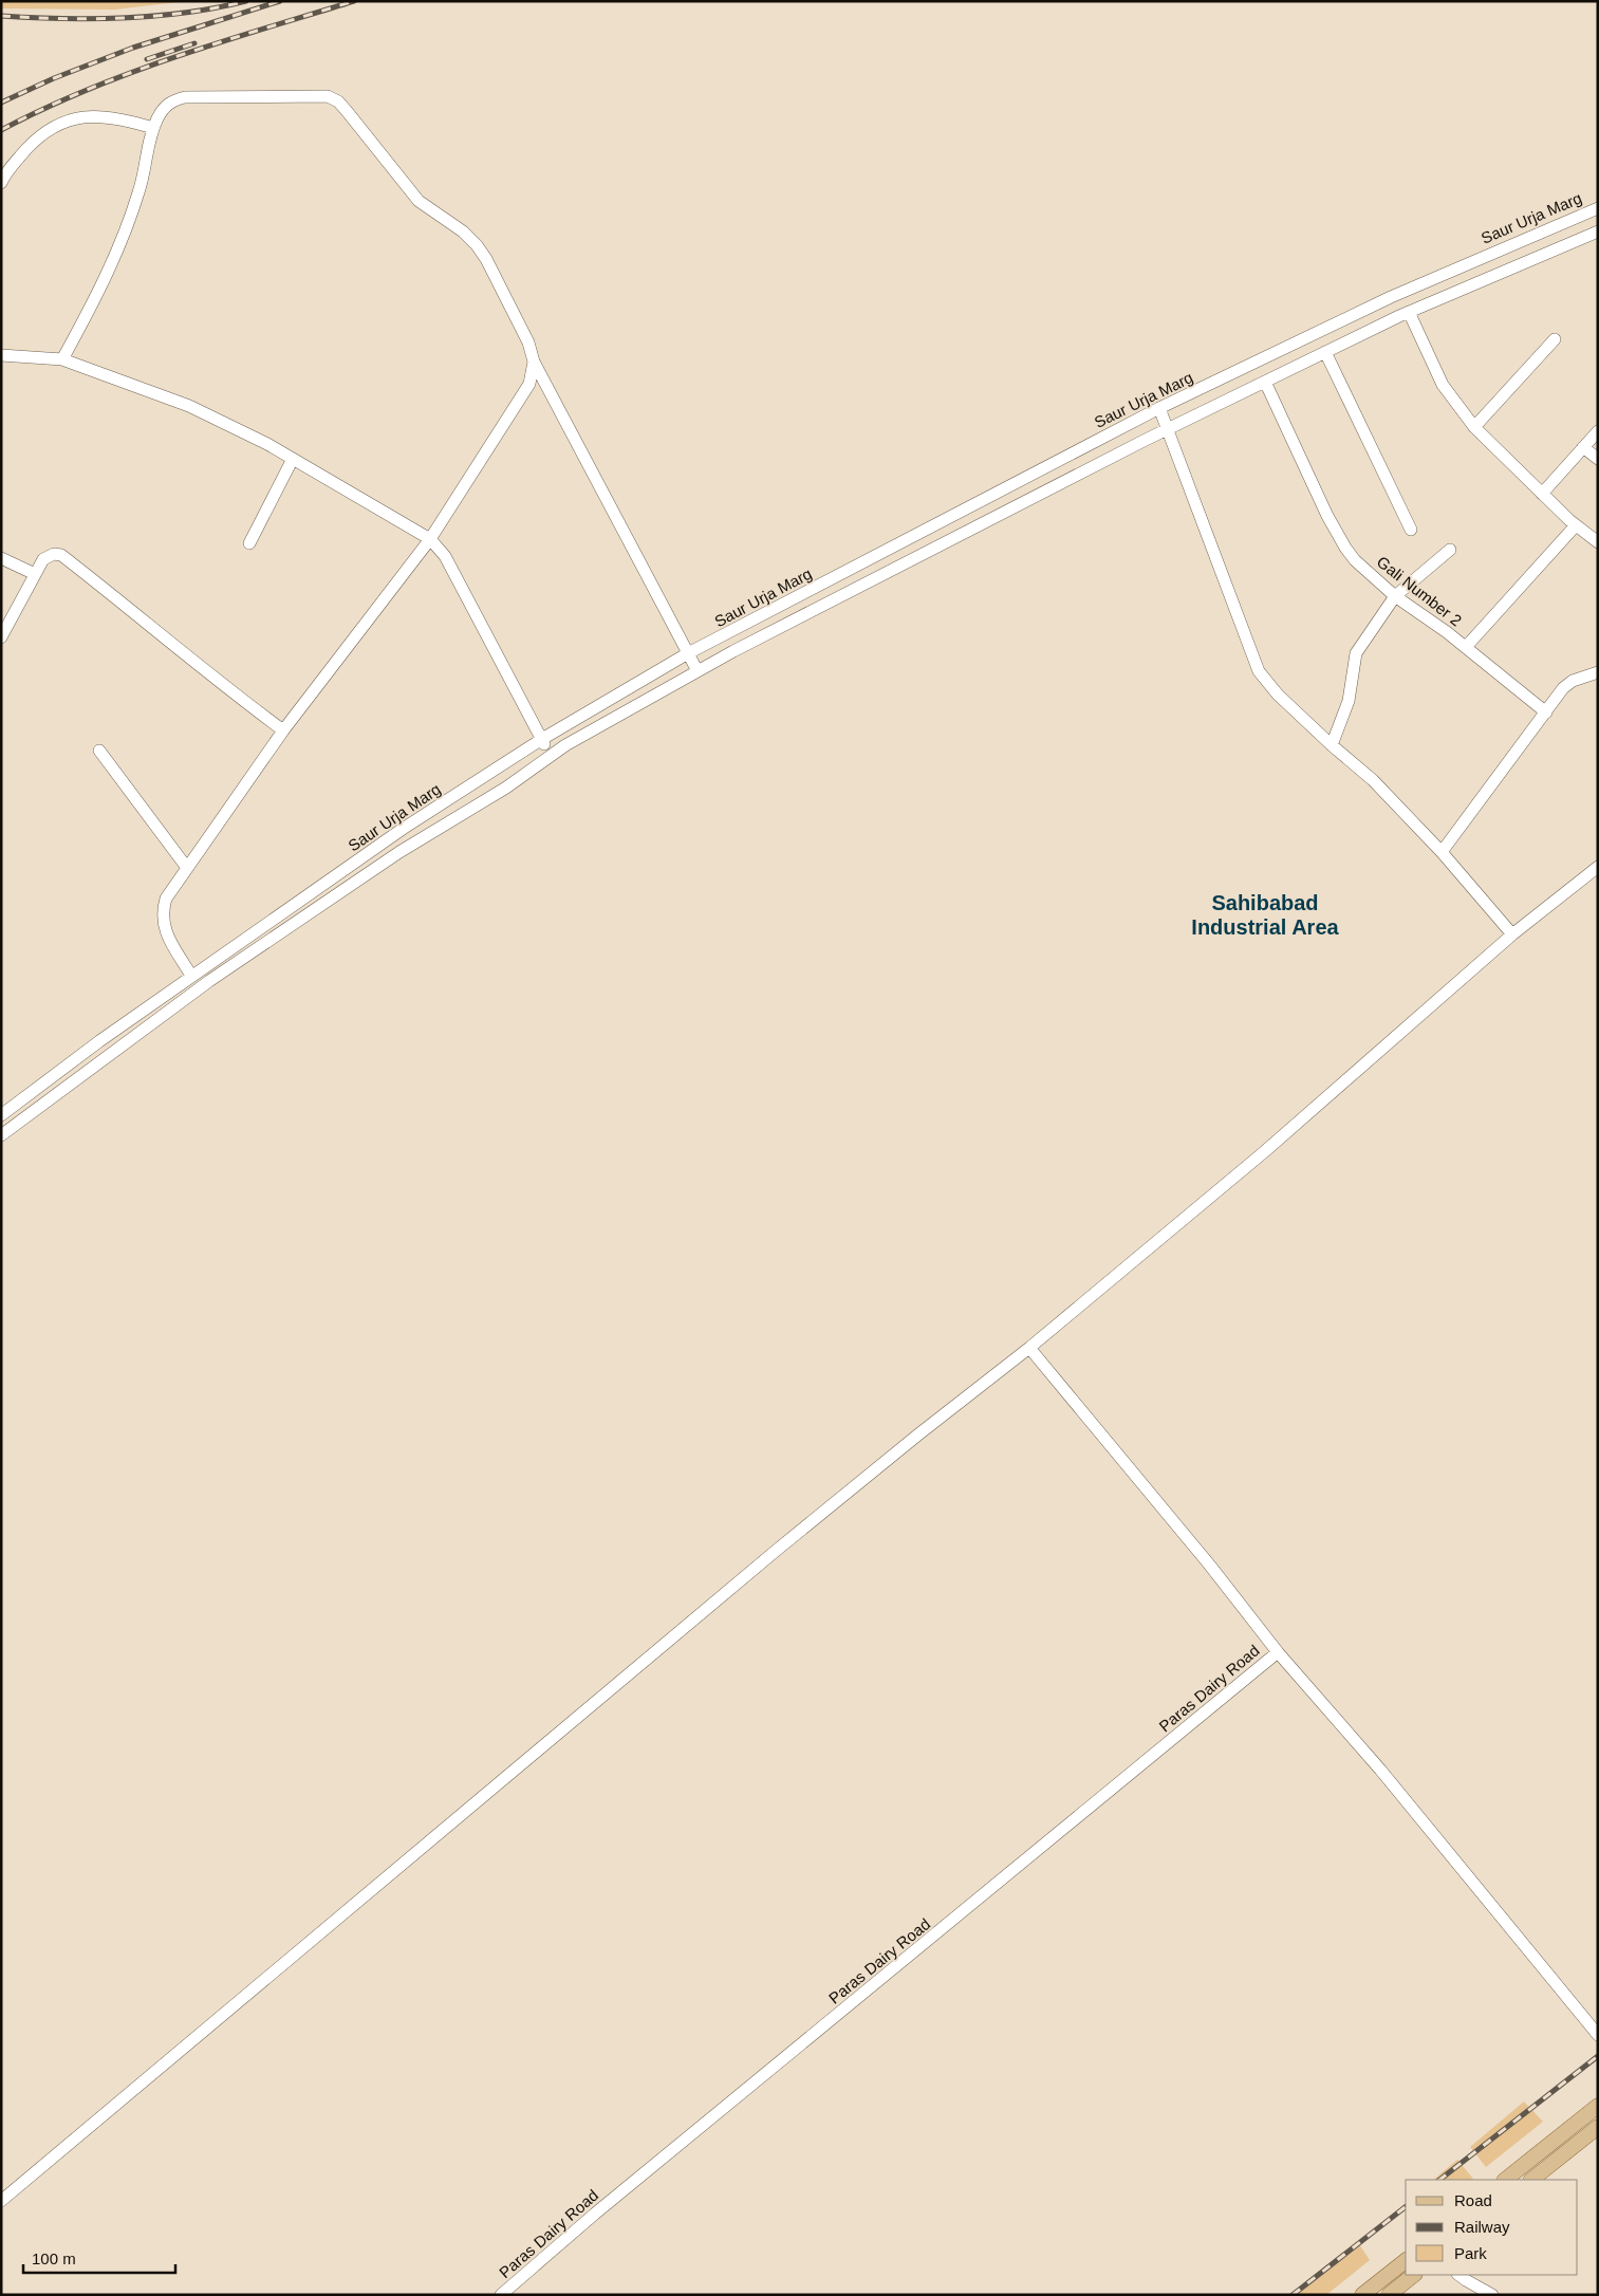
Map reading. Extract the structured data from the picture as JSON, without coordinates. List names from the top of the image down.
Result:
{
  "streets": {
    "street": ["Saur Urja Marg", "Gali Number 2", "Paras Dairy Road"]
  },
  "crossings": [
    ["Saur Urja Marg", "Gali Number 2"]
  ],
  "districts": ["Sahibabad Industrial Area"],
  "legend": ["Road", "Railway", "Park"],
  "scale_bar": "100 m"
}
